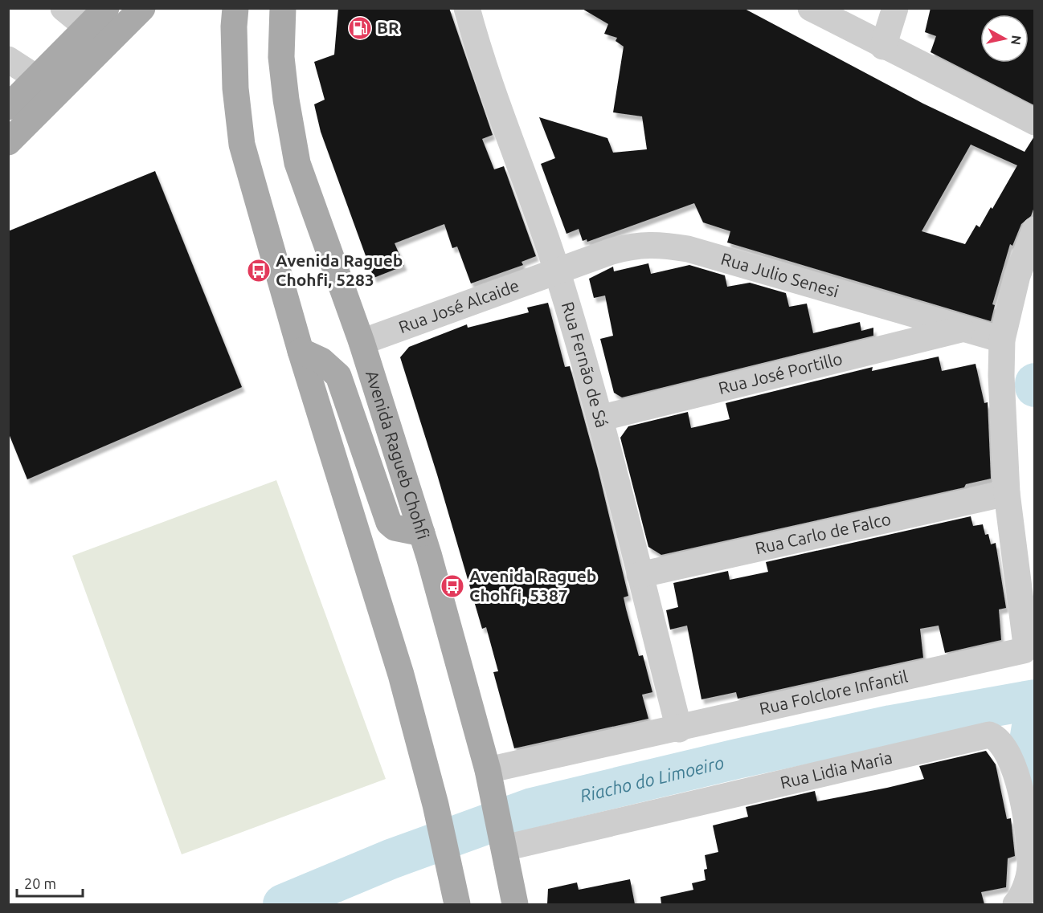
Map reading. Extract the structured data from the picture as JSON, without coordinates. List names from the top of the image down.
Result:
{
  "streets": {
    "main road": ["Avenida Ragueb Chohfi"],
    "street": [
      "Rua Julio Senesi",
      "Rua José Alcaide",
      "Rua Fernão de Sá",
      "Rua José Portillo",
      "Rua Carlo de Falco",
      "Rua Folclore Infantil",
      "Rua Lidia Maria"
    ]
  },
  "crossings": [
    ["Rua Julio Senesi", "Rua José Alcaide"],
    ["Rua Julio Senesi", "Rua Fernão de Sá"],
    ["Rua Julio Senesi", "Rua José Portillo"],
    ["Rua Julio Senesi", "Rua Folclore Infantil"],
    ["Rua José Alcaide", "Rua Fernão de Sá"],
    ["Rua José Alcaide", "Avenida Ragueb Chohfi"],
    ["Rua Fernão de Sá", "Rua José Portillo"],
    ["Rua Fernão de Sá", "Rua Carlo de Falco"],
    ["Rua Fernão de Sá", "Rua Folclore Infantil"],
    ["Avenida Ragueb Chohfi", "Rua Folclore Infantil"],
    ["Avenida Ragueb Chohfi", "Rua Lidia Maria"],
    ["Rua Carlo de Falco", "Rua Folclore Infantil"]
  ],
  "water": ["Riacho do Limoeiro"],
  "places": {
    "fuel station": ["BR"],
    "bus stop": ["Avenida Ragueb Chohfi, 5283", "Avenida Ragueb Chohfi, 5387"]
  },
  "scale_bar": "20 m",
  "north": "right"
}
